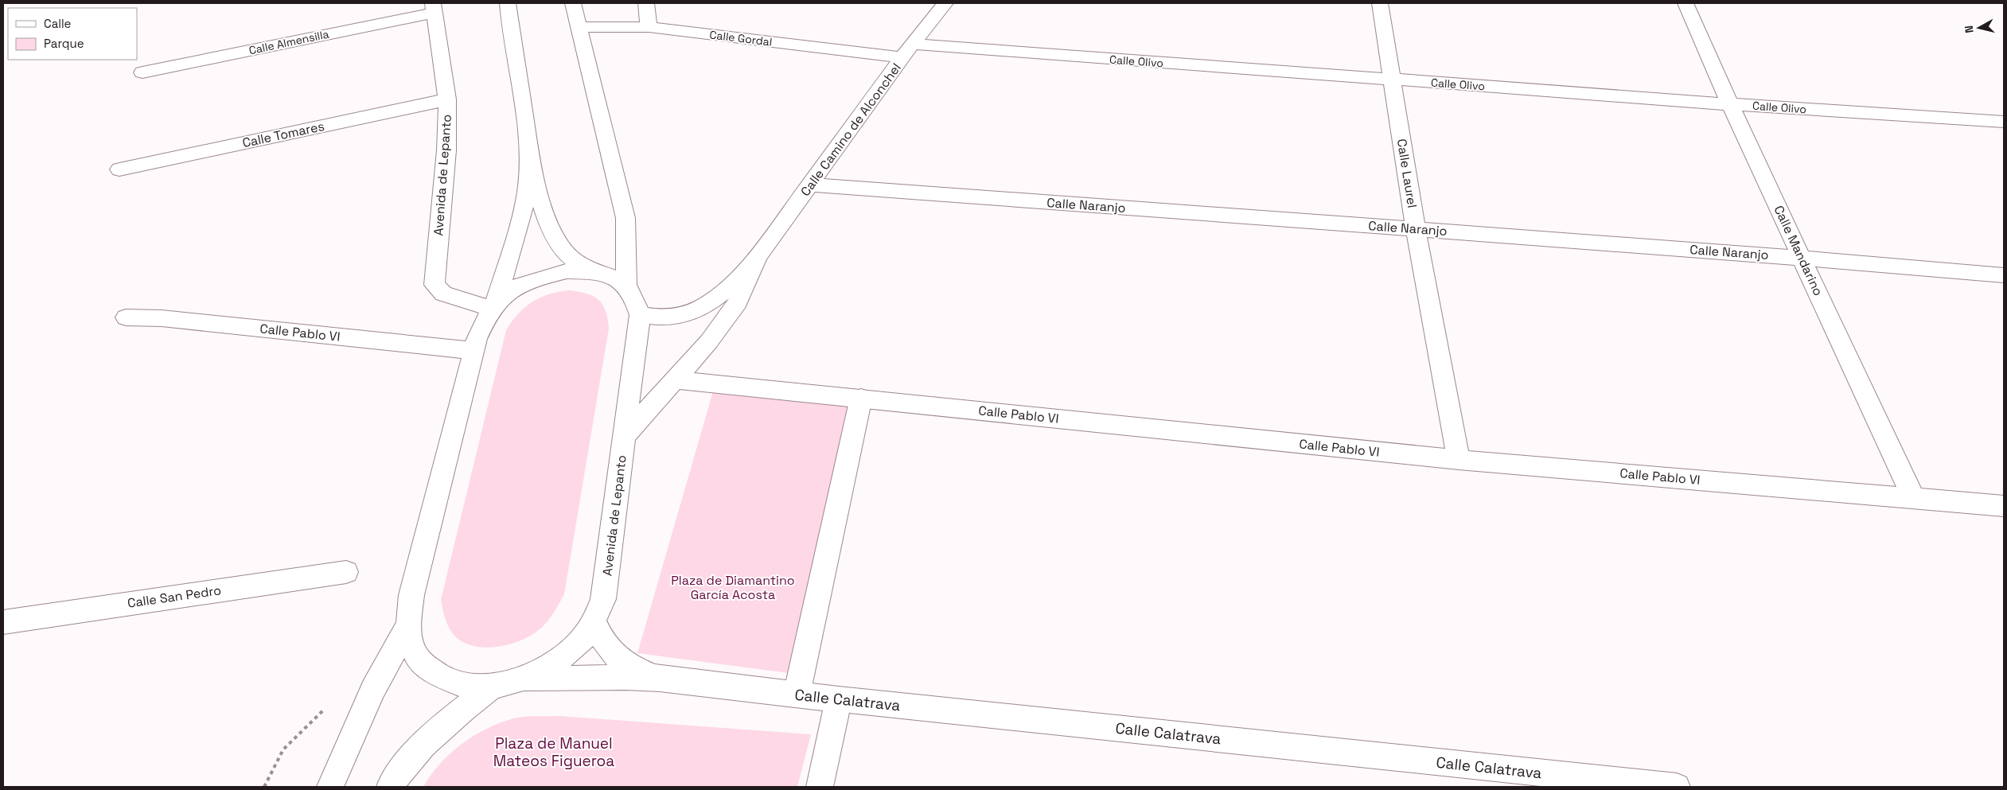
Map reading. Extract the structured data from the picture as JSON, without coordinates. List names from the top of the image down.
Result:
{
  "streets": {
    "street": [
      "Calle Gordal",
      "Calle Almensilla",
      "Calle Olivo",
      "Calle Camino de Alconchel",
      "Calle Tomares",
      "Calle Laurel",
      "Avenida de Lepanto",
      "Calle Naranjo",
      "Calle Mandarino",
      "Calle Pablo VI",
      "Calle San Pedro",
      "Calle Calatrava"
    ]
  },
  "crossings": [
    ["Calle Gordal", "Calle Olivo"],
    ["Calle Gordal", "Calle Camino de Alconchel"],
    ["Calle Gordal", "Avenida de Lepanto"],
    ["Calle Almensilla", "Avenida de Lepanto"],
    ["Calle Olivo", "Calle Camino de Alconchel"],
    ["Calle Olivo", "Calle Laurel"],
    ["Calle Olivo", "Calle Mandarino"],
    ["Calle Camino de Alconchel", "Calle Naranjo"],
    ["Calle Tomares", "Avenida de Lepanto"],
    ["Calle Laurel", "Calle Naranjo"],
    ["Calle Laurel", "Calle Pablo VI"],
    ["Avenida de Lepanto", "Calle Pablo VI"],
    ["Calle Naranjo", "Calle Mandarino"],
    ["Calle Mandarino", "Calle Pablo VI"]
  ],
  "parks": ["Plaza de Diamantino García Acosta", "Plaza de Manuel Mateos Figueroa"],
  "legend": ["Calle", "Parque"],
  "north": "left"
}
